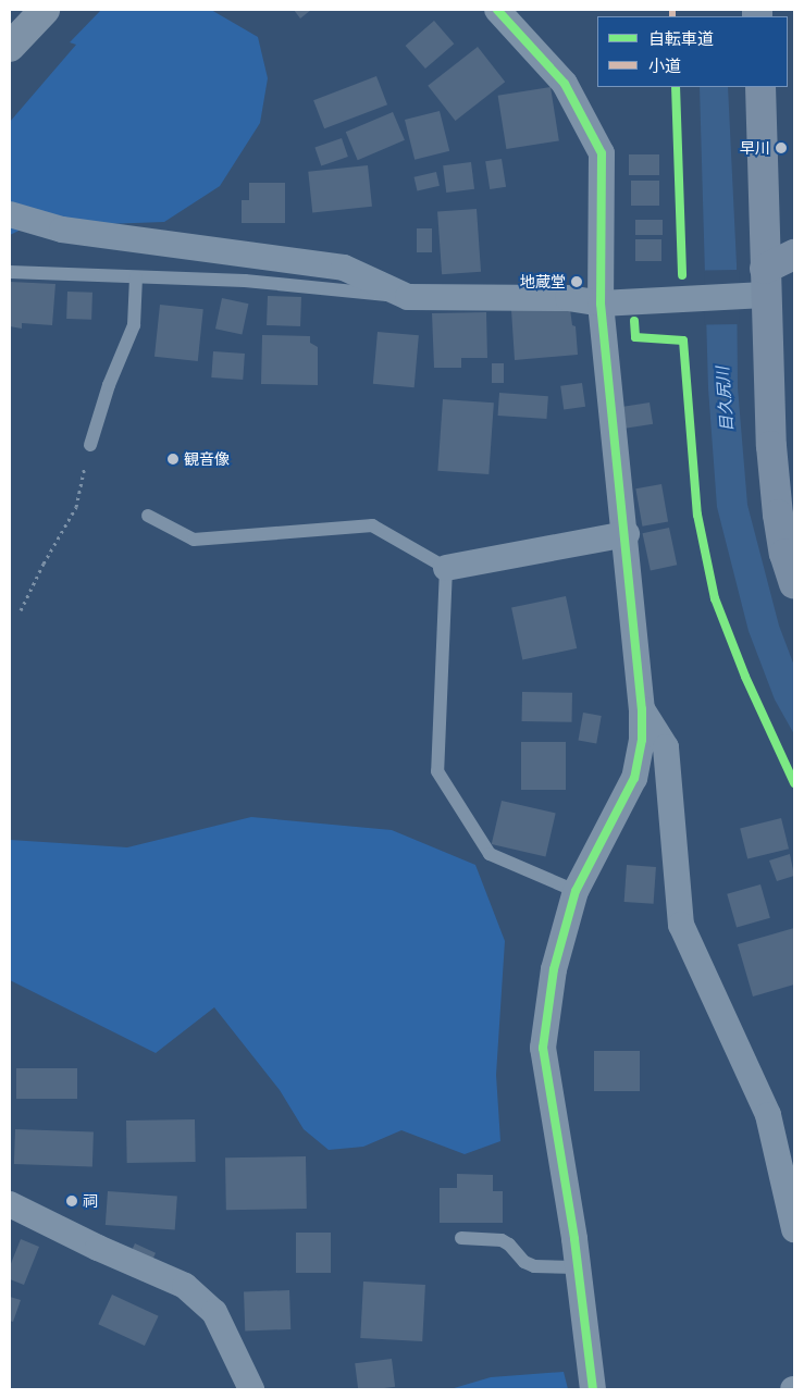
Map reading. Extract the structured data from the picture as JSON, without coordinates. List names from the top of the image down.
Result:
{
  "water": ["目久尻川"],
  "places": [
    "早川",
    "地蔵堂",
    "観音像",
    "祠"
  ],
  "legend": ["自転車道", "小道"]
}
